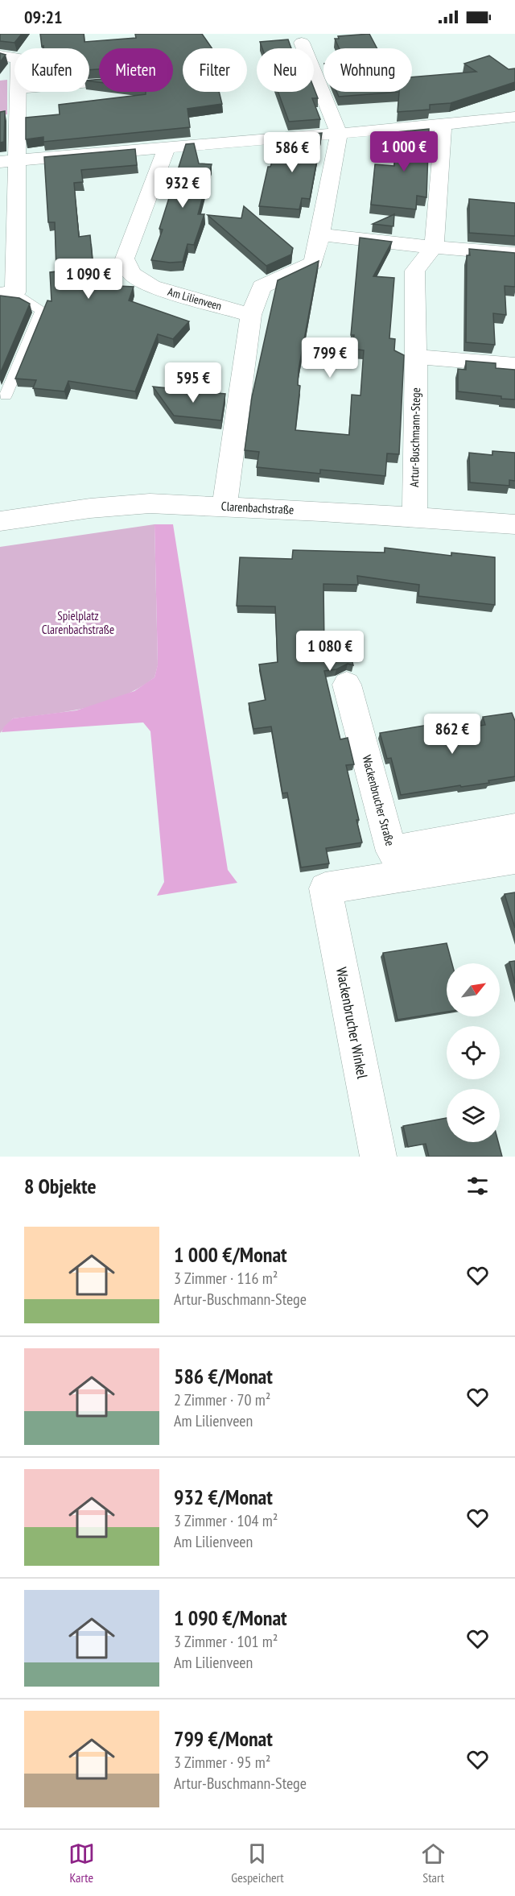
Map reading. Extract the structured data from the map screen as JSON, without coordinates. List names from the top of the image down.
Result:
{
  "streets": {
    "street": [
      "Am Lilienveen",
      "Artur-Buschmann-Stege",
      "Clarenbachstraße",
      "Wackenbrucher Straße",
      "Wackenbrucher Winkel"
    ]
  },
  "crossings": [
    ["Artur-Buschmann-Stege", "Clarenbachstraße"]
  ],
  "parks": ["Spielplatz Clarenbachstraße"],
  "north": "top right",
  "page": {
    "status": "09:21",
    "chip": [
      "Kaufen",
      "Mieten",
      "Filter",
      "Neu",
      "Wohnung"
    ],
    "price": [
      "1 000 €",
      "586 €",
      "932 €",
      "1 090 €",
      "799 €",
      "595 €",
      "1 080 €",
      "862 €"
    ],
    "heading": "8 Objekte",
    "list": [
      {
        "name": "1 000 €/Monat",
        "note": "3 Zimmer · 116 m² · Artur-Buschmann-Stege"
      },
      {
        "name": "586 €/Monat",
        "note": "2 Zimmer · 70 m² · Am Lilienveen"
      },
      {
        "name": "932 €/Monat",
        "note": "3 Zimmer · 104 m² · Am Lilienveen"
      },
      {
        "name": "1 090 €/Monat",
        "note": "3 Zimmer · 101 m² · Am Lilienveen"
      },
      {
        "name": "799 €/Monat",
        "note": "3 Zimmer · 95 m² · Artur-Buschmann-Stege"
      }
    ],
    "tabs": ["Karte", "Gespeichert", "Start"]
  }
}
